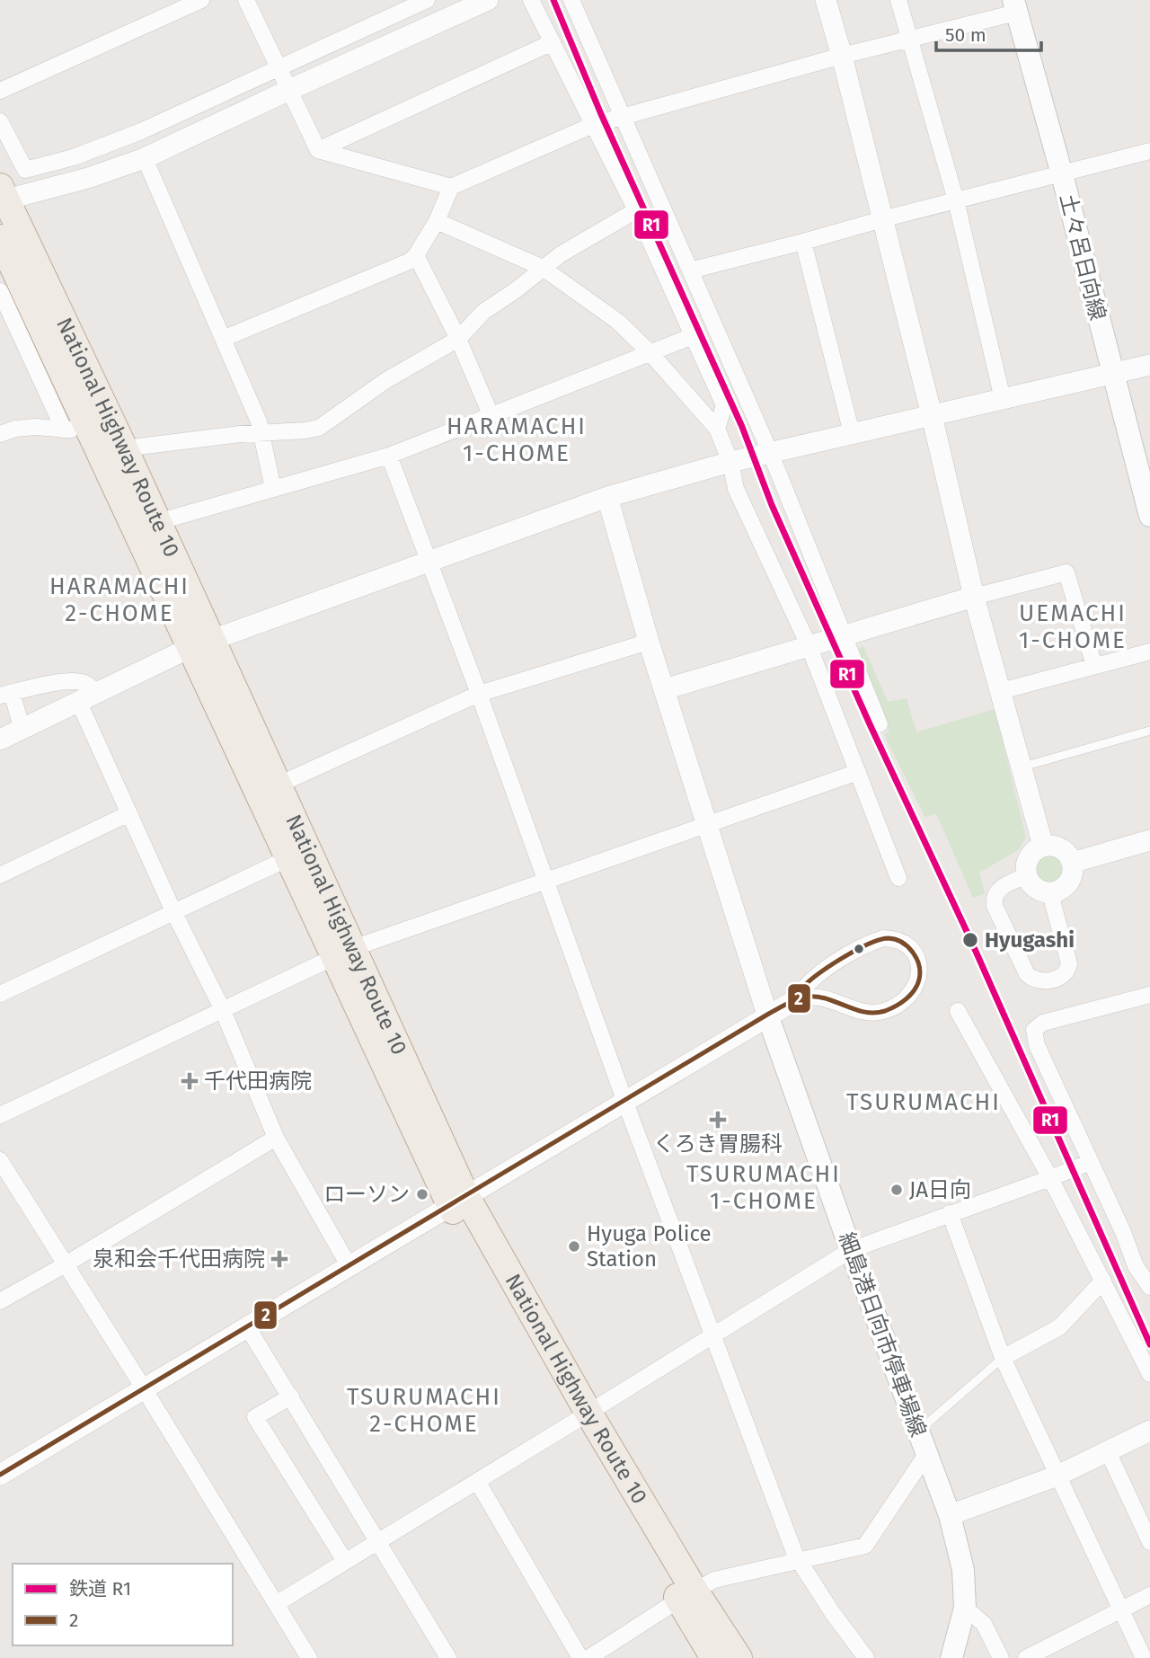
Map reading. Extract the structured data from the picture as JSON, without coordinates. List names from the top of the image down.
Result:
{
  "streets": {
    "highway": ["National Highway Route 10"],
    "main road": ["土々呂日向線", "細島港日向市停車場線"]
  },
  "districts": [
    "HARAMACHI 1-CHOME",
    "HARAMACHI 2-CHOME",
    "UEMACHI 1-CHOME",
    "TSURUMACHI",
    "TSURUMACHI 1-CHOME",
    "TSURUMACHI 2-CHOME"
  ],
  "places": {
    "other": [
      "Hyugashi",
      "JA日向",
      "ローソン",
      "Hyuga Police Station"
    ],
    "health": ["千代田病院", "くろき胃腸科", "泉和会千代田病院"]
  },
  "lines": ["rail line R1", "transit line 2"],
  "legend": ["鉄道 R1", "2"],
  "scale_bar": "50 m"
}
